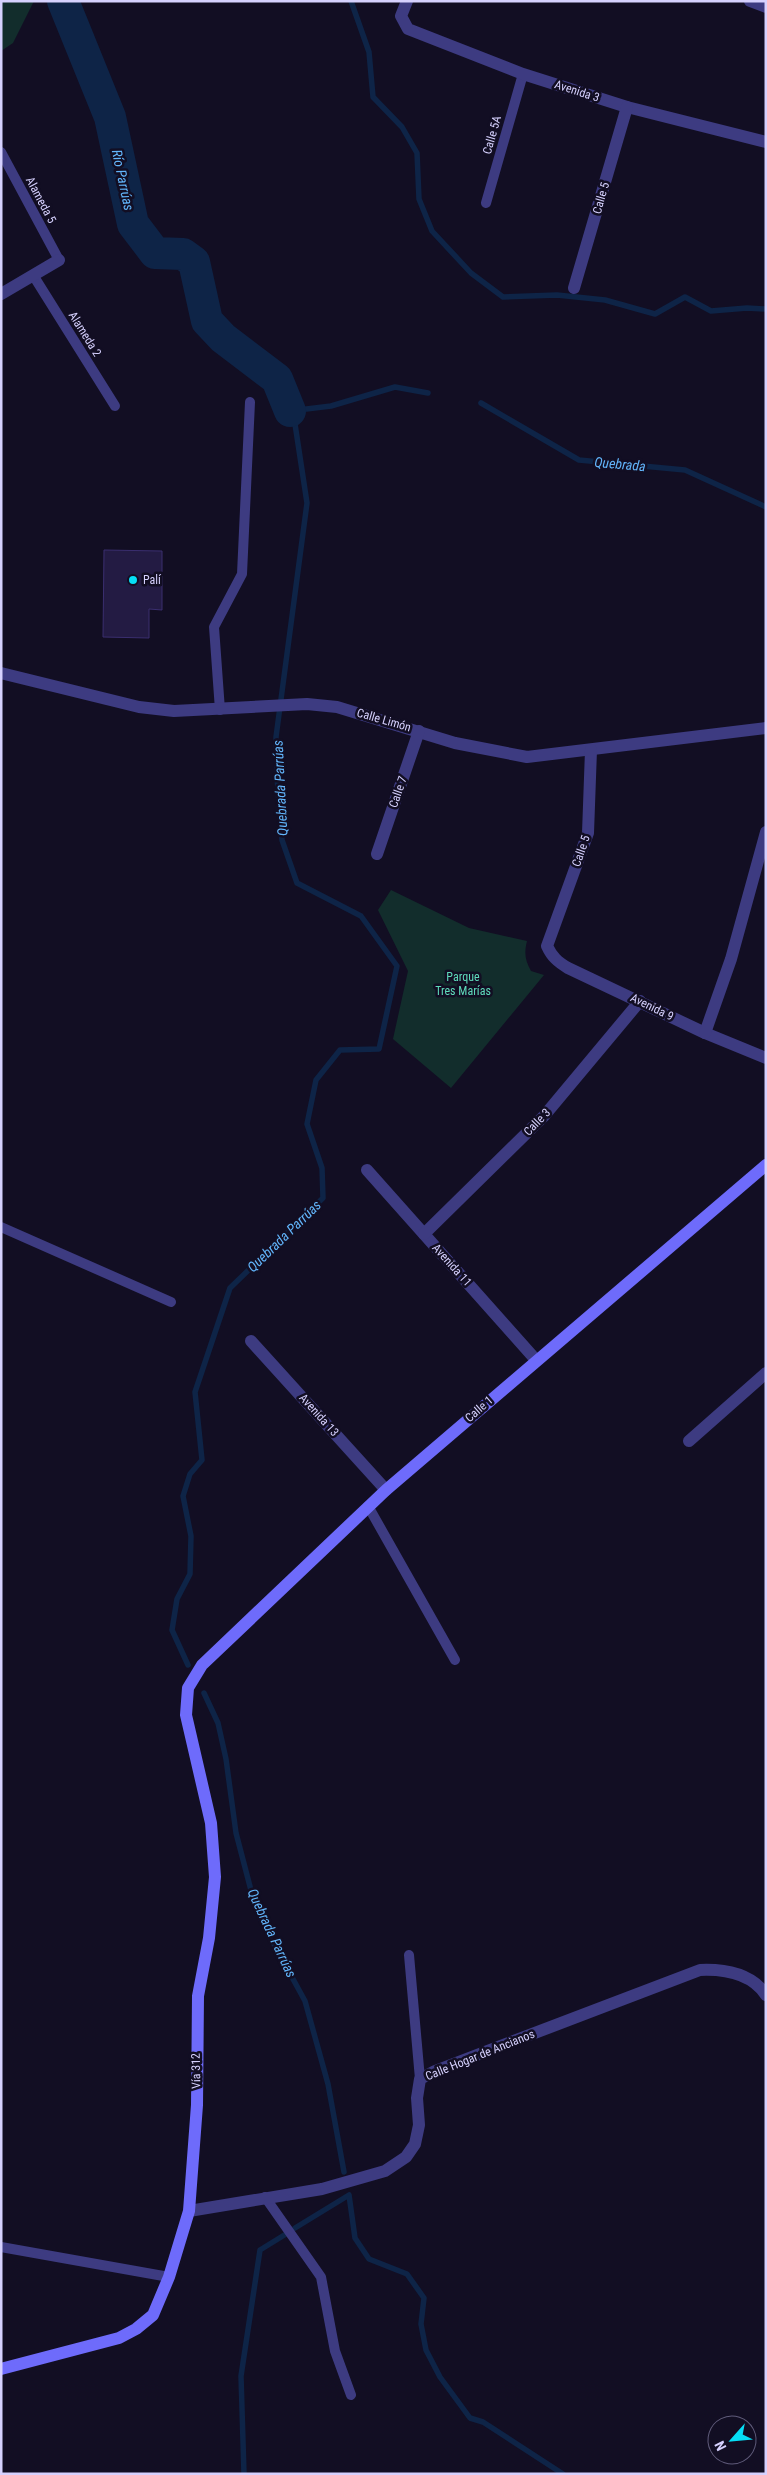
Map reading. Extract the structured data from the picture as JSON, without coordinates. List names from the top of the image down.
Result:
{
  "streets": {
    "street": [
      "Avenida 3",
      "Calle 5",
      "Calle Limón",
      "Calle 7",
      "Avenida 9",
      "Calle 3",
      "Avenida 11",
      "Calle 1",
      "Avenida 13",
      "Calle Hogar de Ancianos",
      "Vía 312"
    ],
    "lane": ["Calle 5A", "Alameda 5", "Alameda 2"]
  },
  "crossings": [
    ["Avenida 3", "Calle 5A"],
    ["Avenida 3", "Calle 5"],
    ["Calle 5", "Calle Limón"],
    ["Calle 5", "Avenida 9"],
    ["Calle Limón", "Calle 7"],
    ["Avenida 9", "Calle 3"],
    ["Calle 3", "Avenida 11"],
    ["Avenida 11", "Calle 1"],
    ["Calle 1", "Avenida 13"],
    ["Calle 1", "Vía 312"],
    ["Calle Hogar de Ancianos", "Vía 312"]
  ],
  "water": ["Río Parrúas", "Quebrada", "Quebrada Parrúas"],
  "parks": ["Parque Tres Marías"],
  "places": ["Palí"],
  "north": "bottom left"
}
